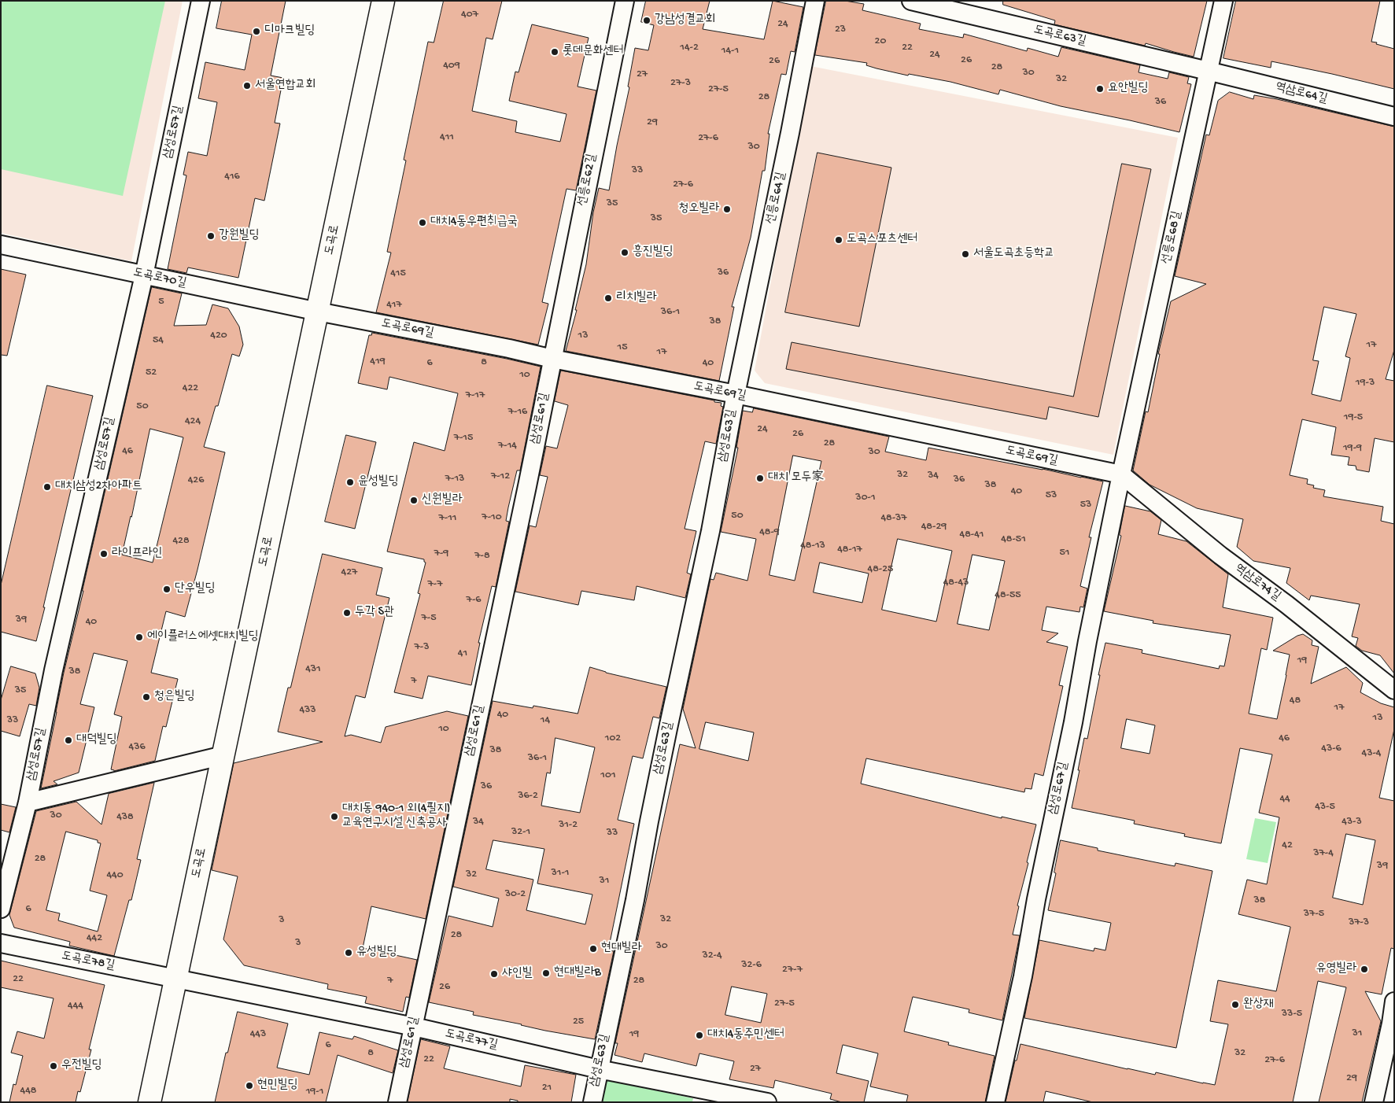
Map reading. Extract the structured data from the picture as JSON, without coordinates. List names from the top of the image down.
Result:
{
  "streets": {
    "main road": ["도곡로"],
    "street": [
      "도곡로63길",
      "역삼로64길",
      "삼성로57길",
      "선릉로62길",
      "선릉로64길",
      "선릉로68길",
      "도곡로70길",
      "도곡로69길",
      "삼성로61길",
      "삼성로63길",
      "역삼로74길",
      "삼성로67길",
      "도곡로78길",
      "도곡로77길"
    ]
  },
  "crossings": [
    ["도곡로63길", "역삼로64길"],
    ["도곡로63길", "선릉로68길"],
    ["역삼로64길", "선릉로68길"],
    ["삼성로57길", "도곡로70길"],
    ["선릉로62길", "도곡로69길"],
    ["선릉로62길", "삼성로61길"],
    ["선릉로64길", "도곡로69길"],
    ["선릉로64길", "삼성로63길"],
    ["선릉로68길", "도곡로69길"],
    ["선릉로68길", "역삼로74길"],
    ["선릉로68길", "삼성로67길"],
    ["도곡로", "도곡로70길"],
    ["도곡로", "도곡로69길"],
    ["도곡로", "도곡로78길"],
    ["도곡로", "도곡로77길"],
    ["도곡로70길", "도곡로69길"],
    ["도곡로69길", "삼성로61길"],
    ["도곡로69길", "삼성로63길"],
    ["도곡로69길", "역삼로74길"],
    ["도곡로69길", "삼성로67길"],
    ["삼성로61길", "도곡로77길"],
    ["삼성로63길", "도곡로77길"],
    ["역삼로74길", "삼성로67길"],
    ["도곡로78길", "도곡로77길"]
  ],
  "places": [
    "강남성결교회",
    "디마크빌딩",
    "롯데문화센터",
    "서울연합교회",
    "요안빌딩",
    "청오빌라",
    "대치4동우편취급국",
    "강원빌딩",
    "도곡스포츠센터",
    "흥진빌딩",
    "서울도곡초등학교",
    "리치빌라",
    "대치 모두家",
    "윤성빌딩",
    "대치삼성2차아파트",
    "신원빌라",
    "라이프라인",
    "단우빌딩",
    "두각 S관",
    "에이플러스에셋대치빌딩",
    "청은빌딩",
    "대덕빌딩",
    "대치동 940-1 외(4필지) 교육연구시설 신축공사",
    "현대빌라",
    "유성빌딩",
    "유영빌라",
    "현대빌라B",
    "샤인빌",
    "완상재",
    "대치4동주민센터",
    "우전빌딩",
    "현민빌딩"
  ],
  "house_numbers": [
    "407",
    "24",
    "23",
    "20",
    "14-2",
    "22",
    "14-1",
    "24",
    "26",
    "26",
    "409",
    "28",
    "30",
    "27",
    "32",
    "27-3",
    "27-5",
    "28",
    "36",
    "29",
    "411",
    "27-6",
    "30",
    "33",
    "416",
    "27-6",
    "35",
    "35",
    "36",
    "415",
    "5",
    "417",
    "36-1",
    "38",
    "420",
    "13",
    "54",
    "17",
    "15",
    "17",
    "419",
    "8",
    "6",
    "40",
    "52",
    "10",
    "19-3",
    "422",
    "7-17",
    "50",
    "7-16",
    "19-5",
    "424",
    "24",
    "26",
    "7-15",
    "28",
    "7-14",
    "19-9",
    "46",
    "30",
    "32",
    "34",
    "7-12",
    "7-13",
    "36",
    "426",
    "38",
    "40",
    "53",
    "30-1",
    "53",
    "50",
    "7-10",
    "7-11",
    "48-37",
    "48-29",
    "48-9",
    "48-41",
    "48-51",
    "428",
    "48-13",
    "48-17",
    "51",
    "7-9",
    "7-8",
    "48-25",
    "427",
    "48-43",
    "7-7",
    "48-55",
    "7-6",
    "7-5",
    "39",
    "40",
    "7-3",
    "41",
    "19",
    "431",
    "38",
    "7",
    "35",
    "48",
    "17",
    "433",
    "40",
    "13",
    "33",
    "14",
    "10",
    "102",
    "46",
    "436",
    "43-6",
    "38",
    "43-4",
    "36-1",
    "101",
    "36",
    "36-2",
    "44",
    "43-5",
    "30",
    "438",
    "34",
    "43-3",
    "31-2",
    "32-1",
    "33",
    "42",
    "37-4",
    "28",
    "39",
    "31-1",
    "32",
    "440",
    "31",
    "30-2",
    "38",
    "6",
    "37-5",
    "32",
    "3",
    "37-3",
    "28",
    "442",
    "3",
    "30",
    "32-4",
    "32-6",
    "27-7",
    "22",
    "7",
    "28",
    "26",
    "27-5",
    "444",
    "33-5",
    "25",
    "31",
    "443",
    "19",
    "6",
    "8",
    "32",
    "22",
    "27-6",
    "27",
    "29",
    "21",
    "448",
    "19-1"
  ]
}
